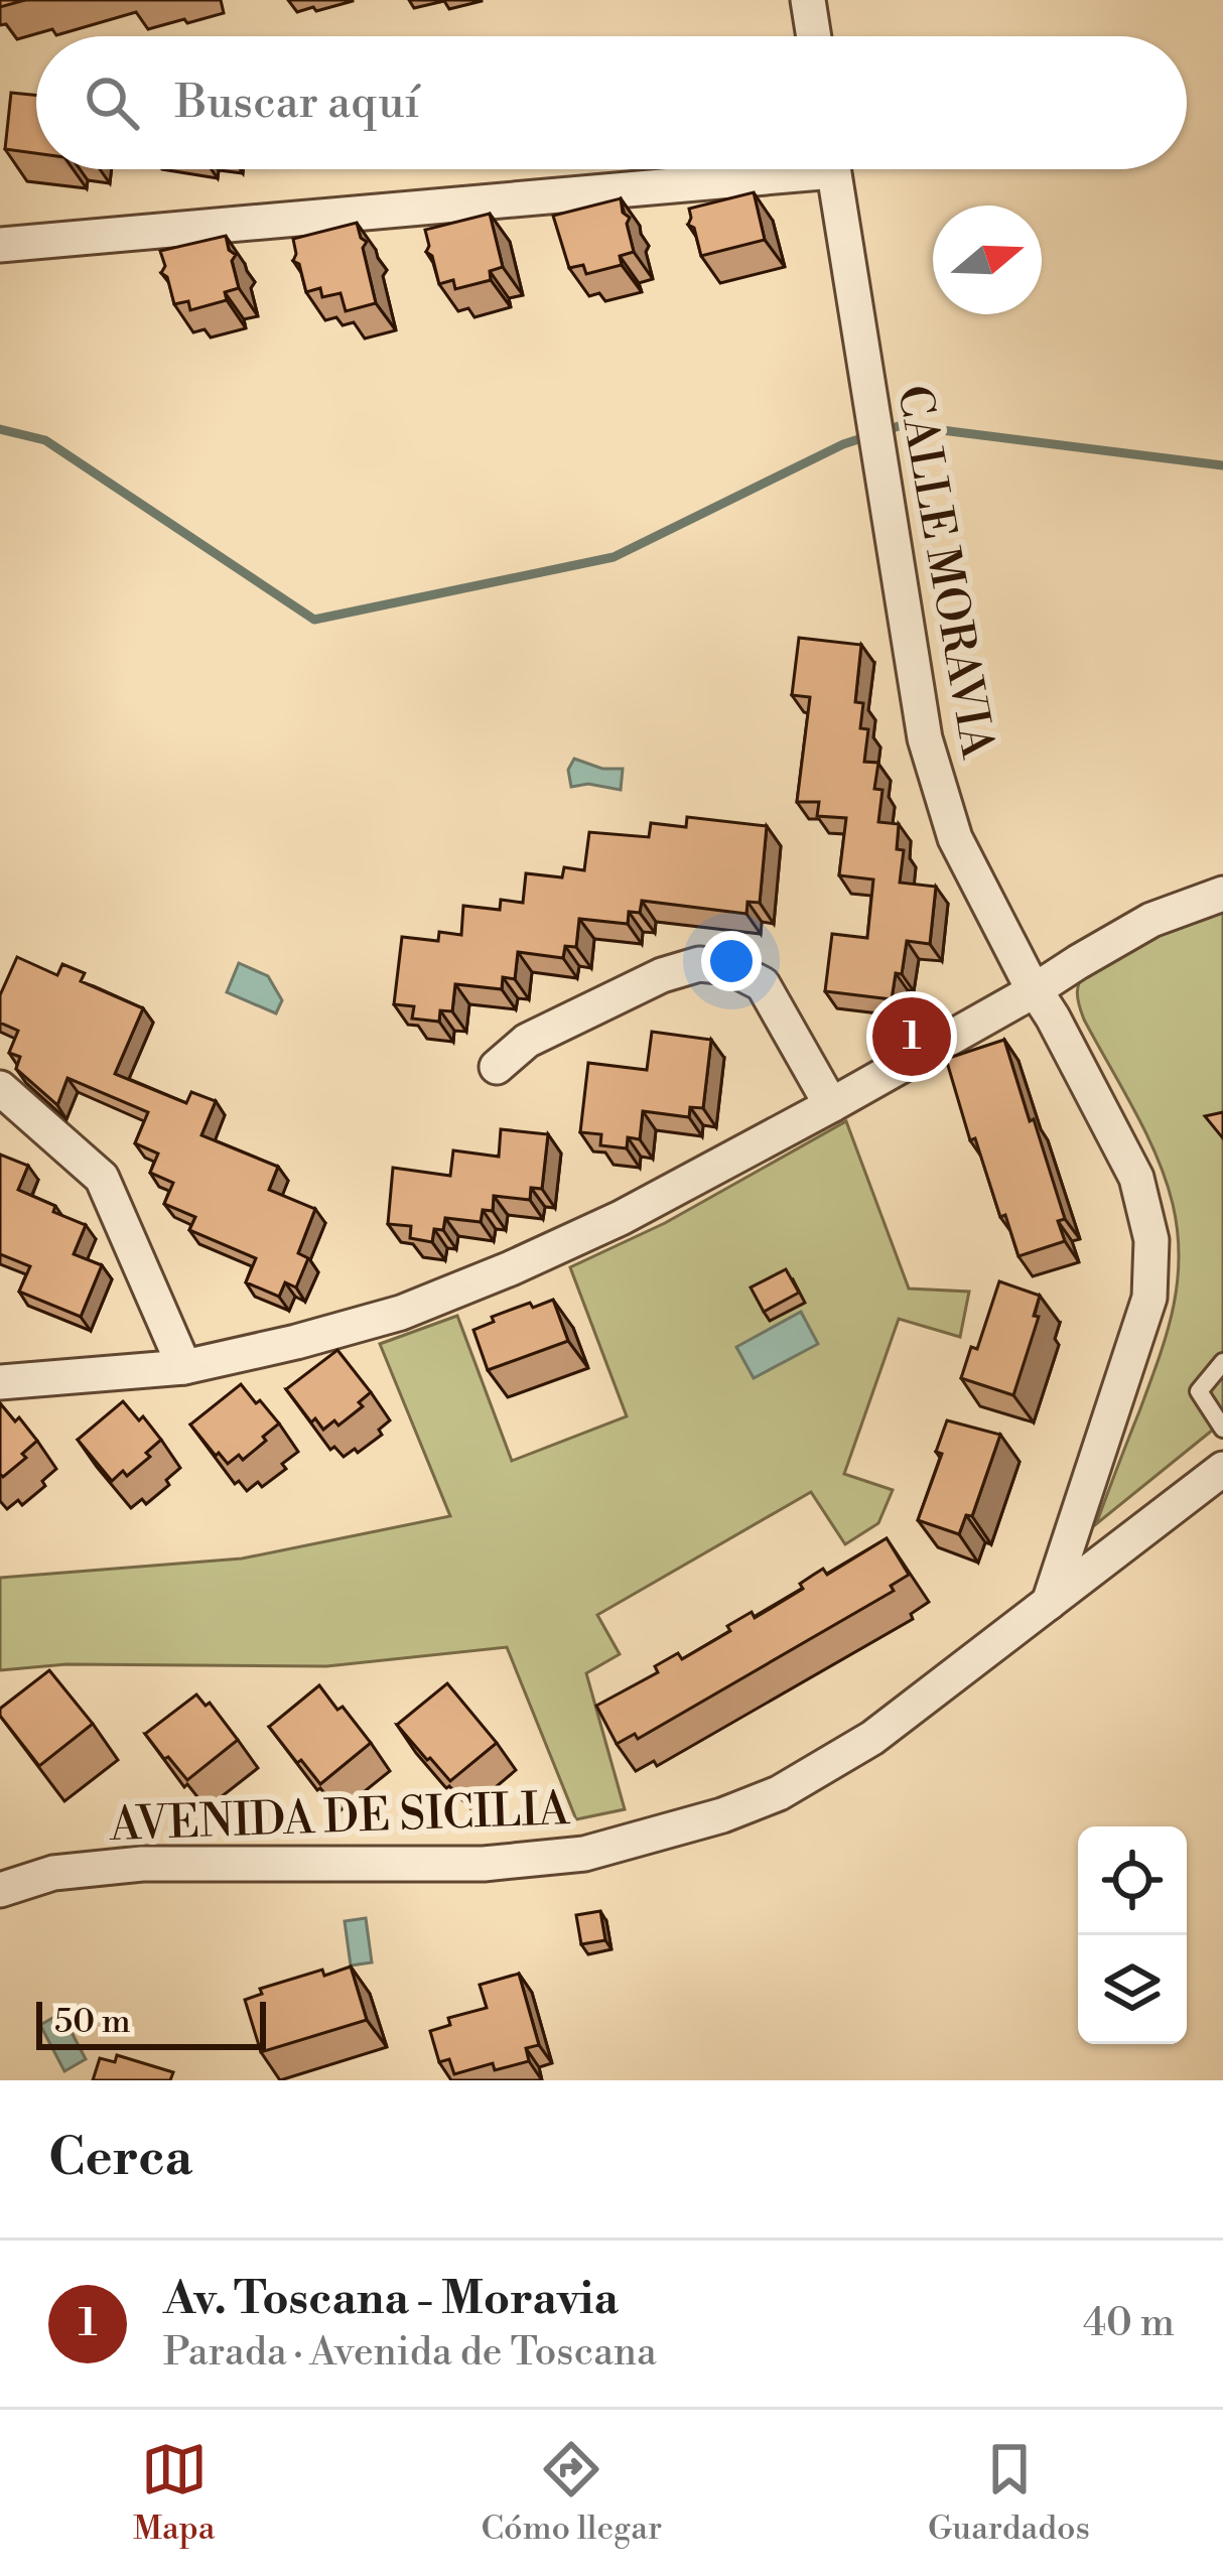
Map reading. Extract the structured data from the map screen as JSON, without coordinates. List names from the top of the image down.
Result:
{
  "streets": {
    "street": ["CALLE MORAVIA", "AVENIDA DE SICILIA"]
  },
  "crossings": [
    ["CALLE MORAVIA", "AVENIDA DE SICILIA"]
  ],
  "scale_bar": "50 m",
  "north": "right",
  "page": {
    "search": "Buscar aquí",
    "pins": "1",
    "scale": "50 m",
    "heading": "Cerca",
    "list": [
      {
        "mark": "1",
        "name": "Av. Toscana - Moravia",
        "note": "Parada · Avenida de Toscana",
        "value": "40 m"
      }
    ],
    "nav": ["Mapa", "Cómo llegar", "Guardados"]
  }
}
